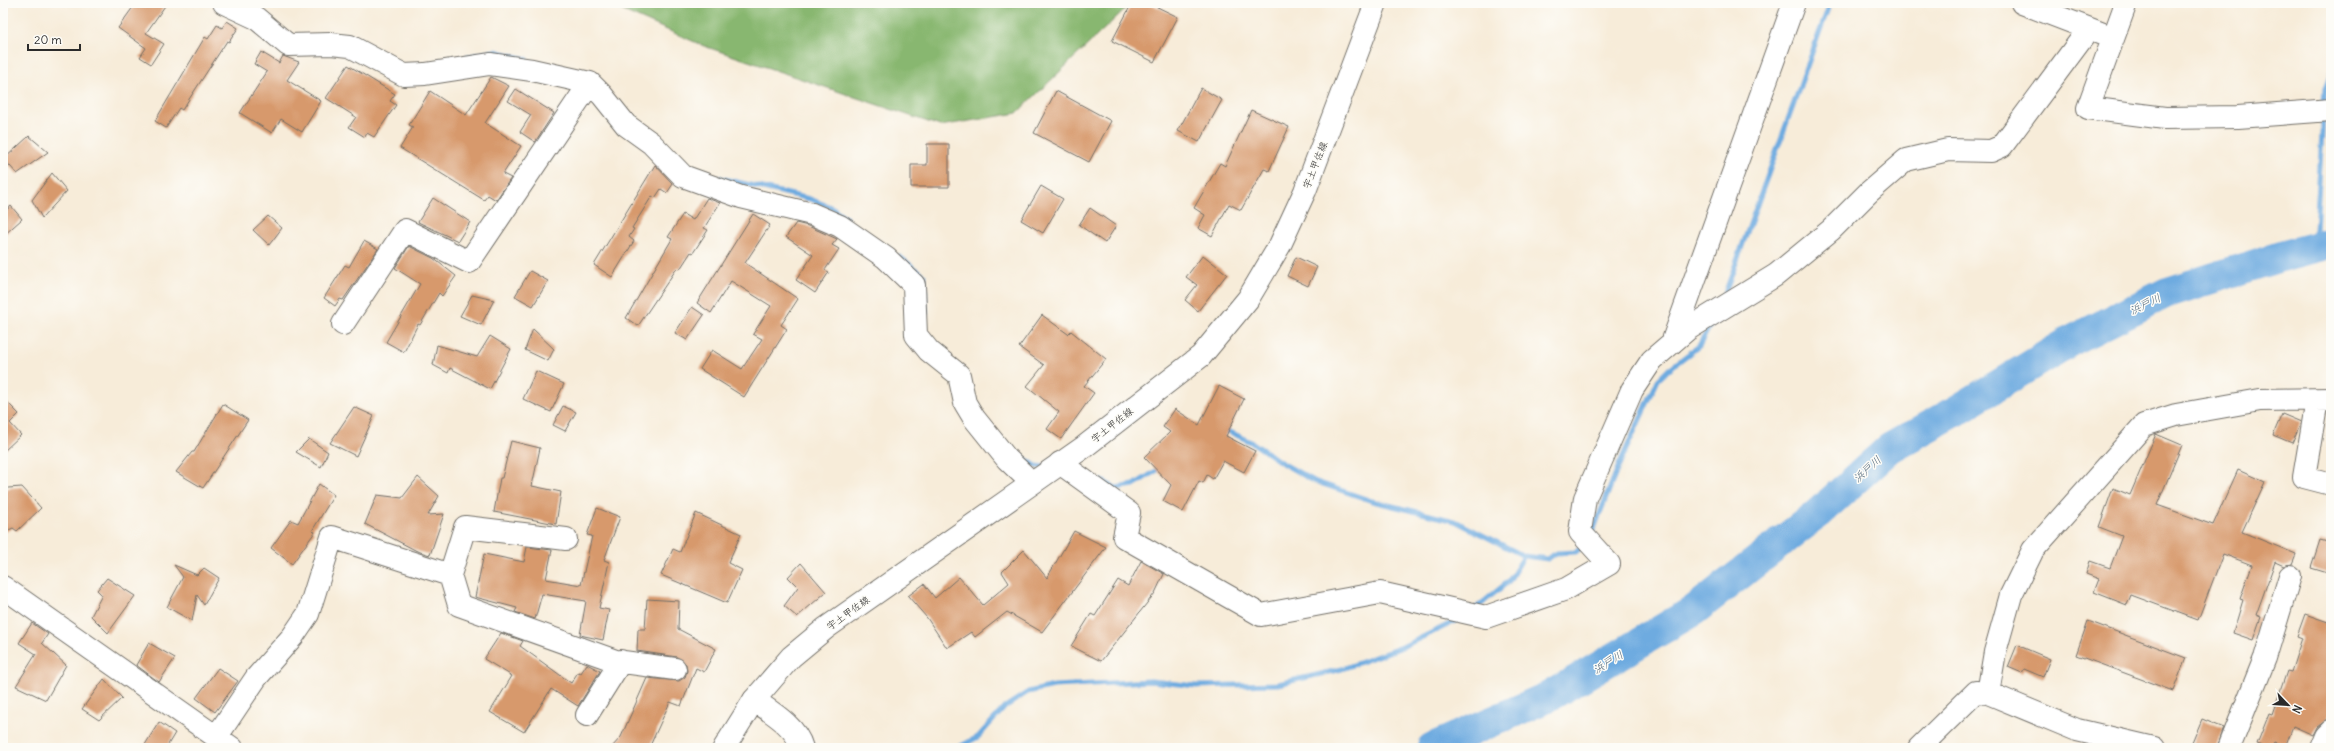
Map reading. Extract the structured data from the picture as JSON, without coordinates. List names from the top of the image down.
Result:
{
  "streets": {
    "street": ["宇土甲佐線"]
  },
  "water": ["浜戸川"],
  "scale_bar": "20 m",
  "north": "bottom right"
}
